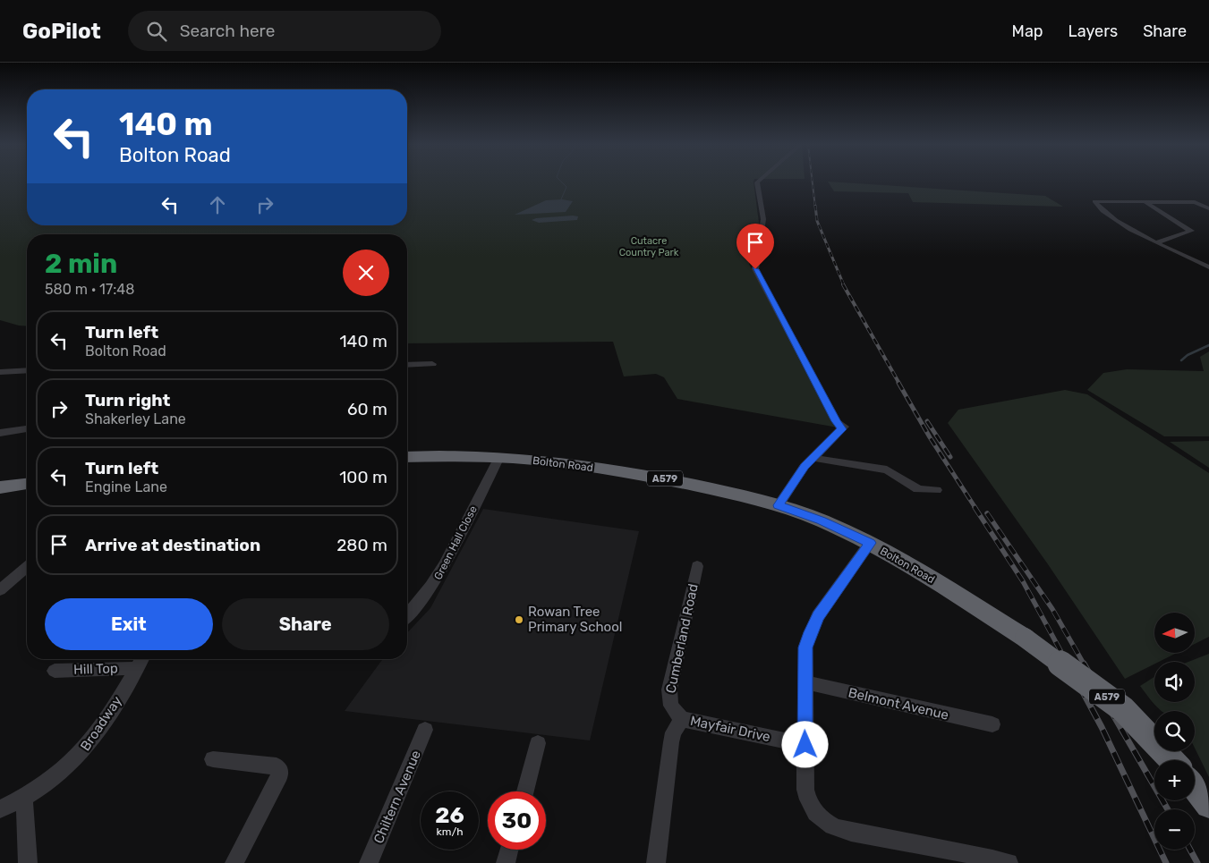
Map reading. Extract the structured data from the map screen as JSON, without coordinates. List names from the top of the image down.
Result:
{
  "streets": {
    "highway": ["Bolton Road", "A579"],
    "street": [
      "Green Hall Close",
      "Cumberland Road",
      "Hill Top",
      "Belmont Avenue",
      "Broadway",
      "Mayfair Drive",
      "Chiltern Avenue"
    ]
  },
  "crossings": [
    ["Bolton Road", "Green Hall Close"],
    ["Cumberland Road", "Mayfair Drive"],
    ["Hill Top", "Broadway"]
  ],
  "parks": ["Cutacre Country Park"],
  "places": ["Rowan Tree Primary School"],
  "north": "left",
  "page": {
    "header": "GoPilot",
    "search": "Search here",
    "nav": ["Map", "Layers", "Share"],
    "turn": ["140 m", "Bolton Road"],
    "heading": ["2 min", "580 m · 17:48"],
    "list": [
      {
        "name": "Turn left",
        "note": "Bolton Road",
        "value": "140 m"
      },
      {
        "name": "Turn right",
        "note": "Shakerley Lane",
        "value": "60 m"
      },
      {
        "name": "Turn left",
        "note": "Engine Lane",
        "value": "100 m"
      },
      {
        "name": "Arrive at destination",
        "value": "280 m"
      }
    ],
    "buttons": ["Exit", "Share"],
    "map_buttons": ["+", "−"],
    "speed": "26 km/h",
    "limit": "30"
  }
}
